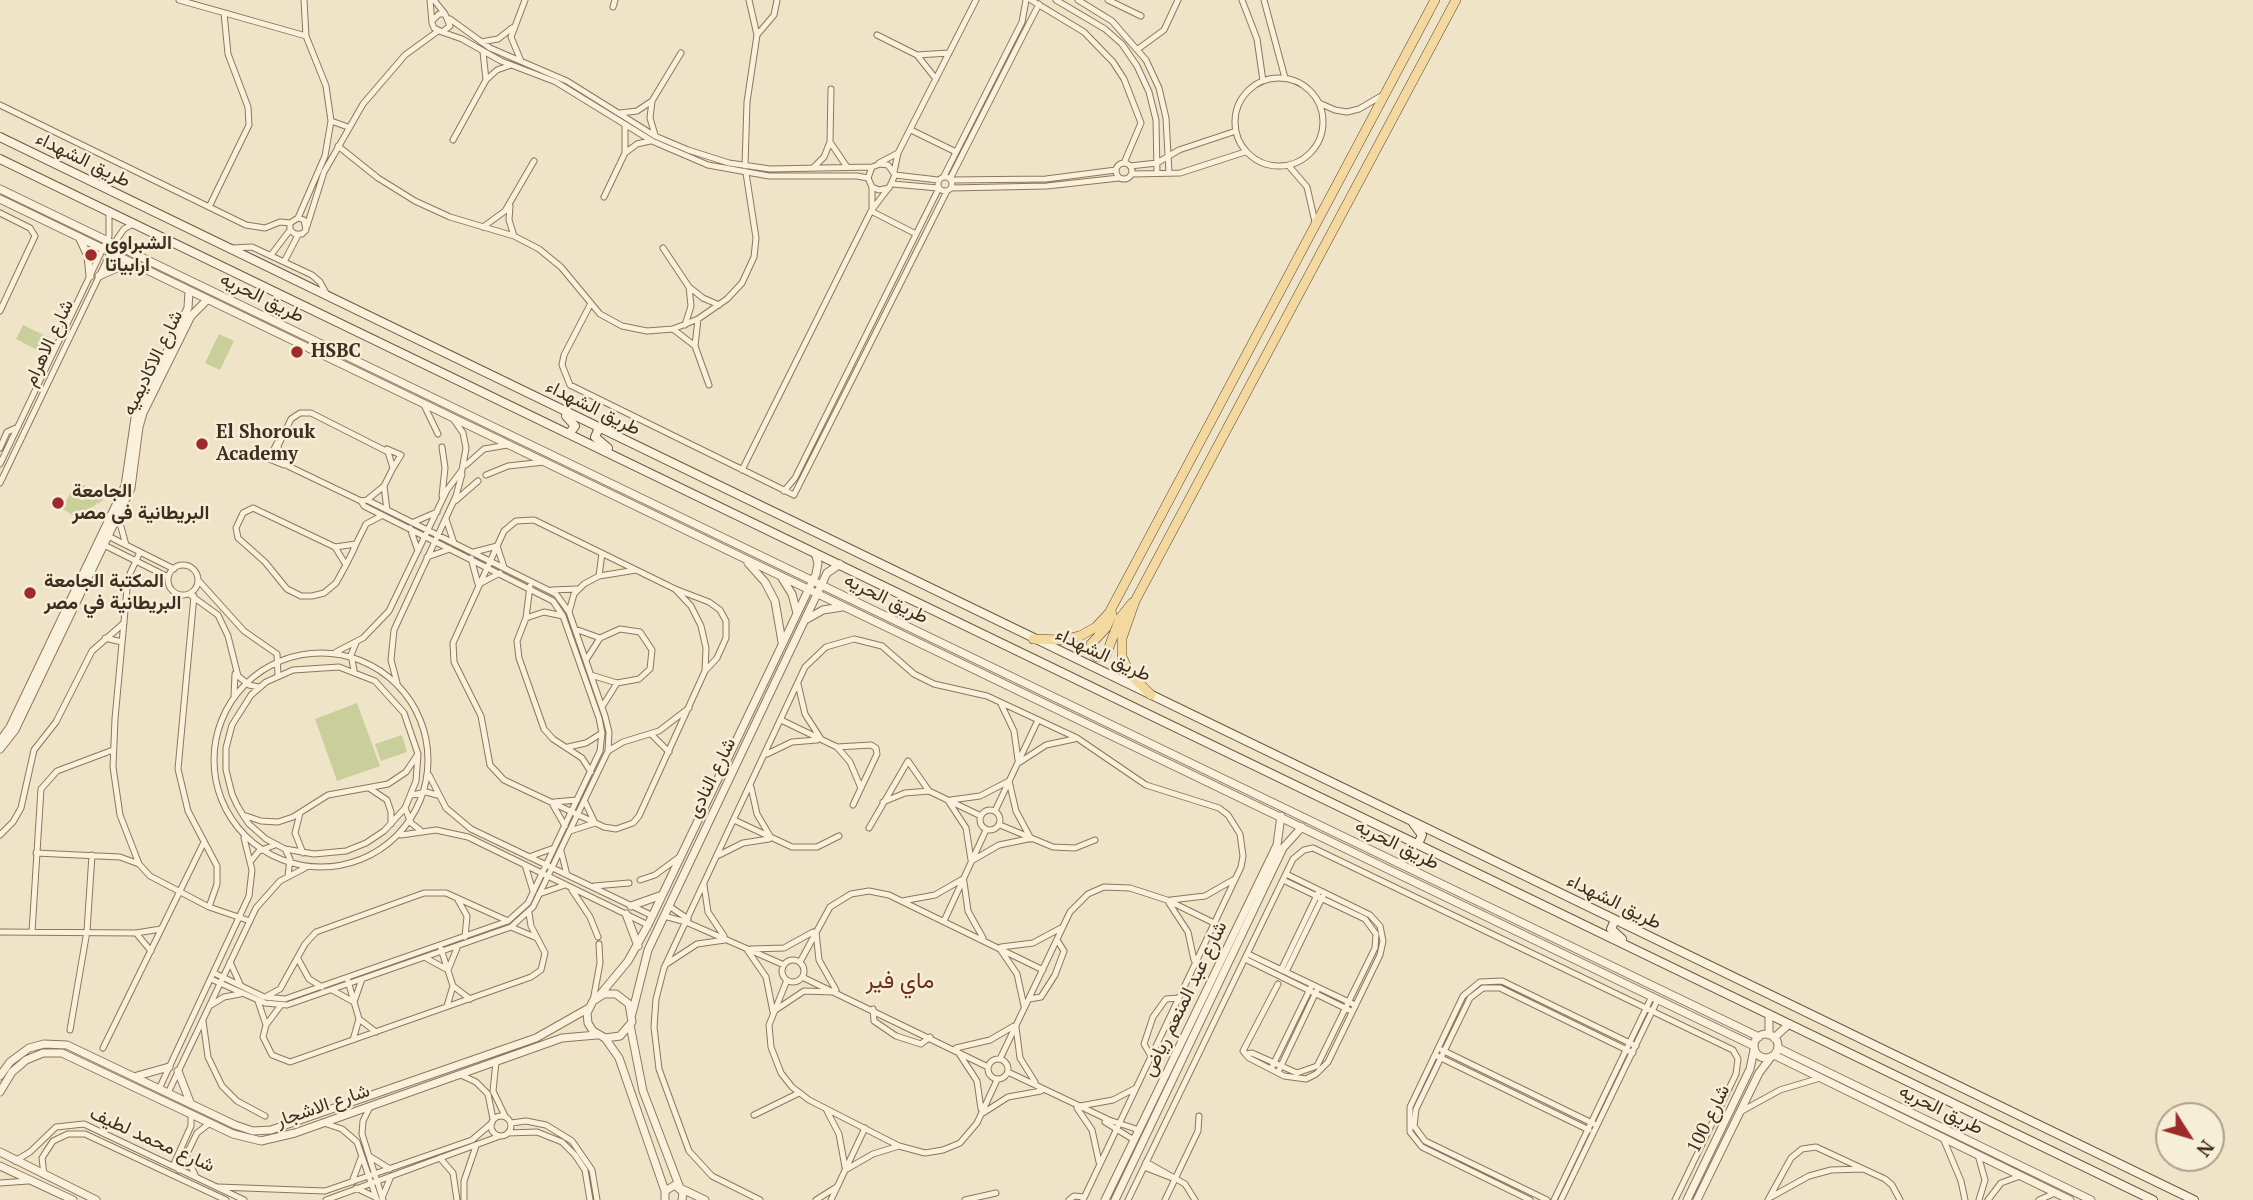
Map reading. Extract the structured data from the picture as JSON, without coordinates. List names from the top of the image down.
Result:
{
  "streets": {
    "main road": ["طريق الشهداء"],
    "street": [
      "طريق الحريه",
      "شارع الاهرام",
      "شارع الاكاديميه",
      "شارع النادى",
      "شارع عبد المنعم رياض",
      "شارع الاشجار",
      "شارع 100",
      "شارع محمد لطيف"
    ]
  },
  "crossings": [
    ["طريق الشهداء", "شارع الاهرام"],
    ["طريق الشهداء", "شارع النادى"],
    ["طريق الحريه", "شارع الاهرام"],
    ["طريق الحريه", "شارع الاكاديميه"],
    ["طريق الحريه", "شارع النادى"],
    ["طريق الحريه", "شارع عبد المنعم رياض"],
    ["طريق الحريه", "شارع 100"],
    ["شارع النادى", "شارع الاشجار"]
  ],
  "districts": ["ماي فير"],
  "places": [
    "الشبراوى ارابياتا",
    "HSBC",
    "El Shorouk Academy",
    "الجامعة البريطانية فى مصر",
    "المكتبة الجامعة البريطانية في مصر"
  ],
  "north": "bottom right"
}
